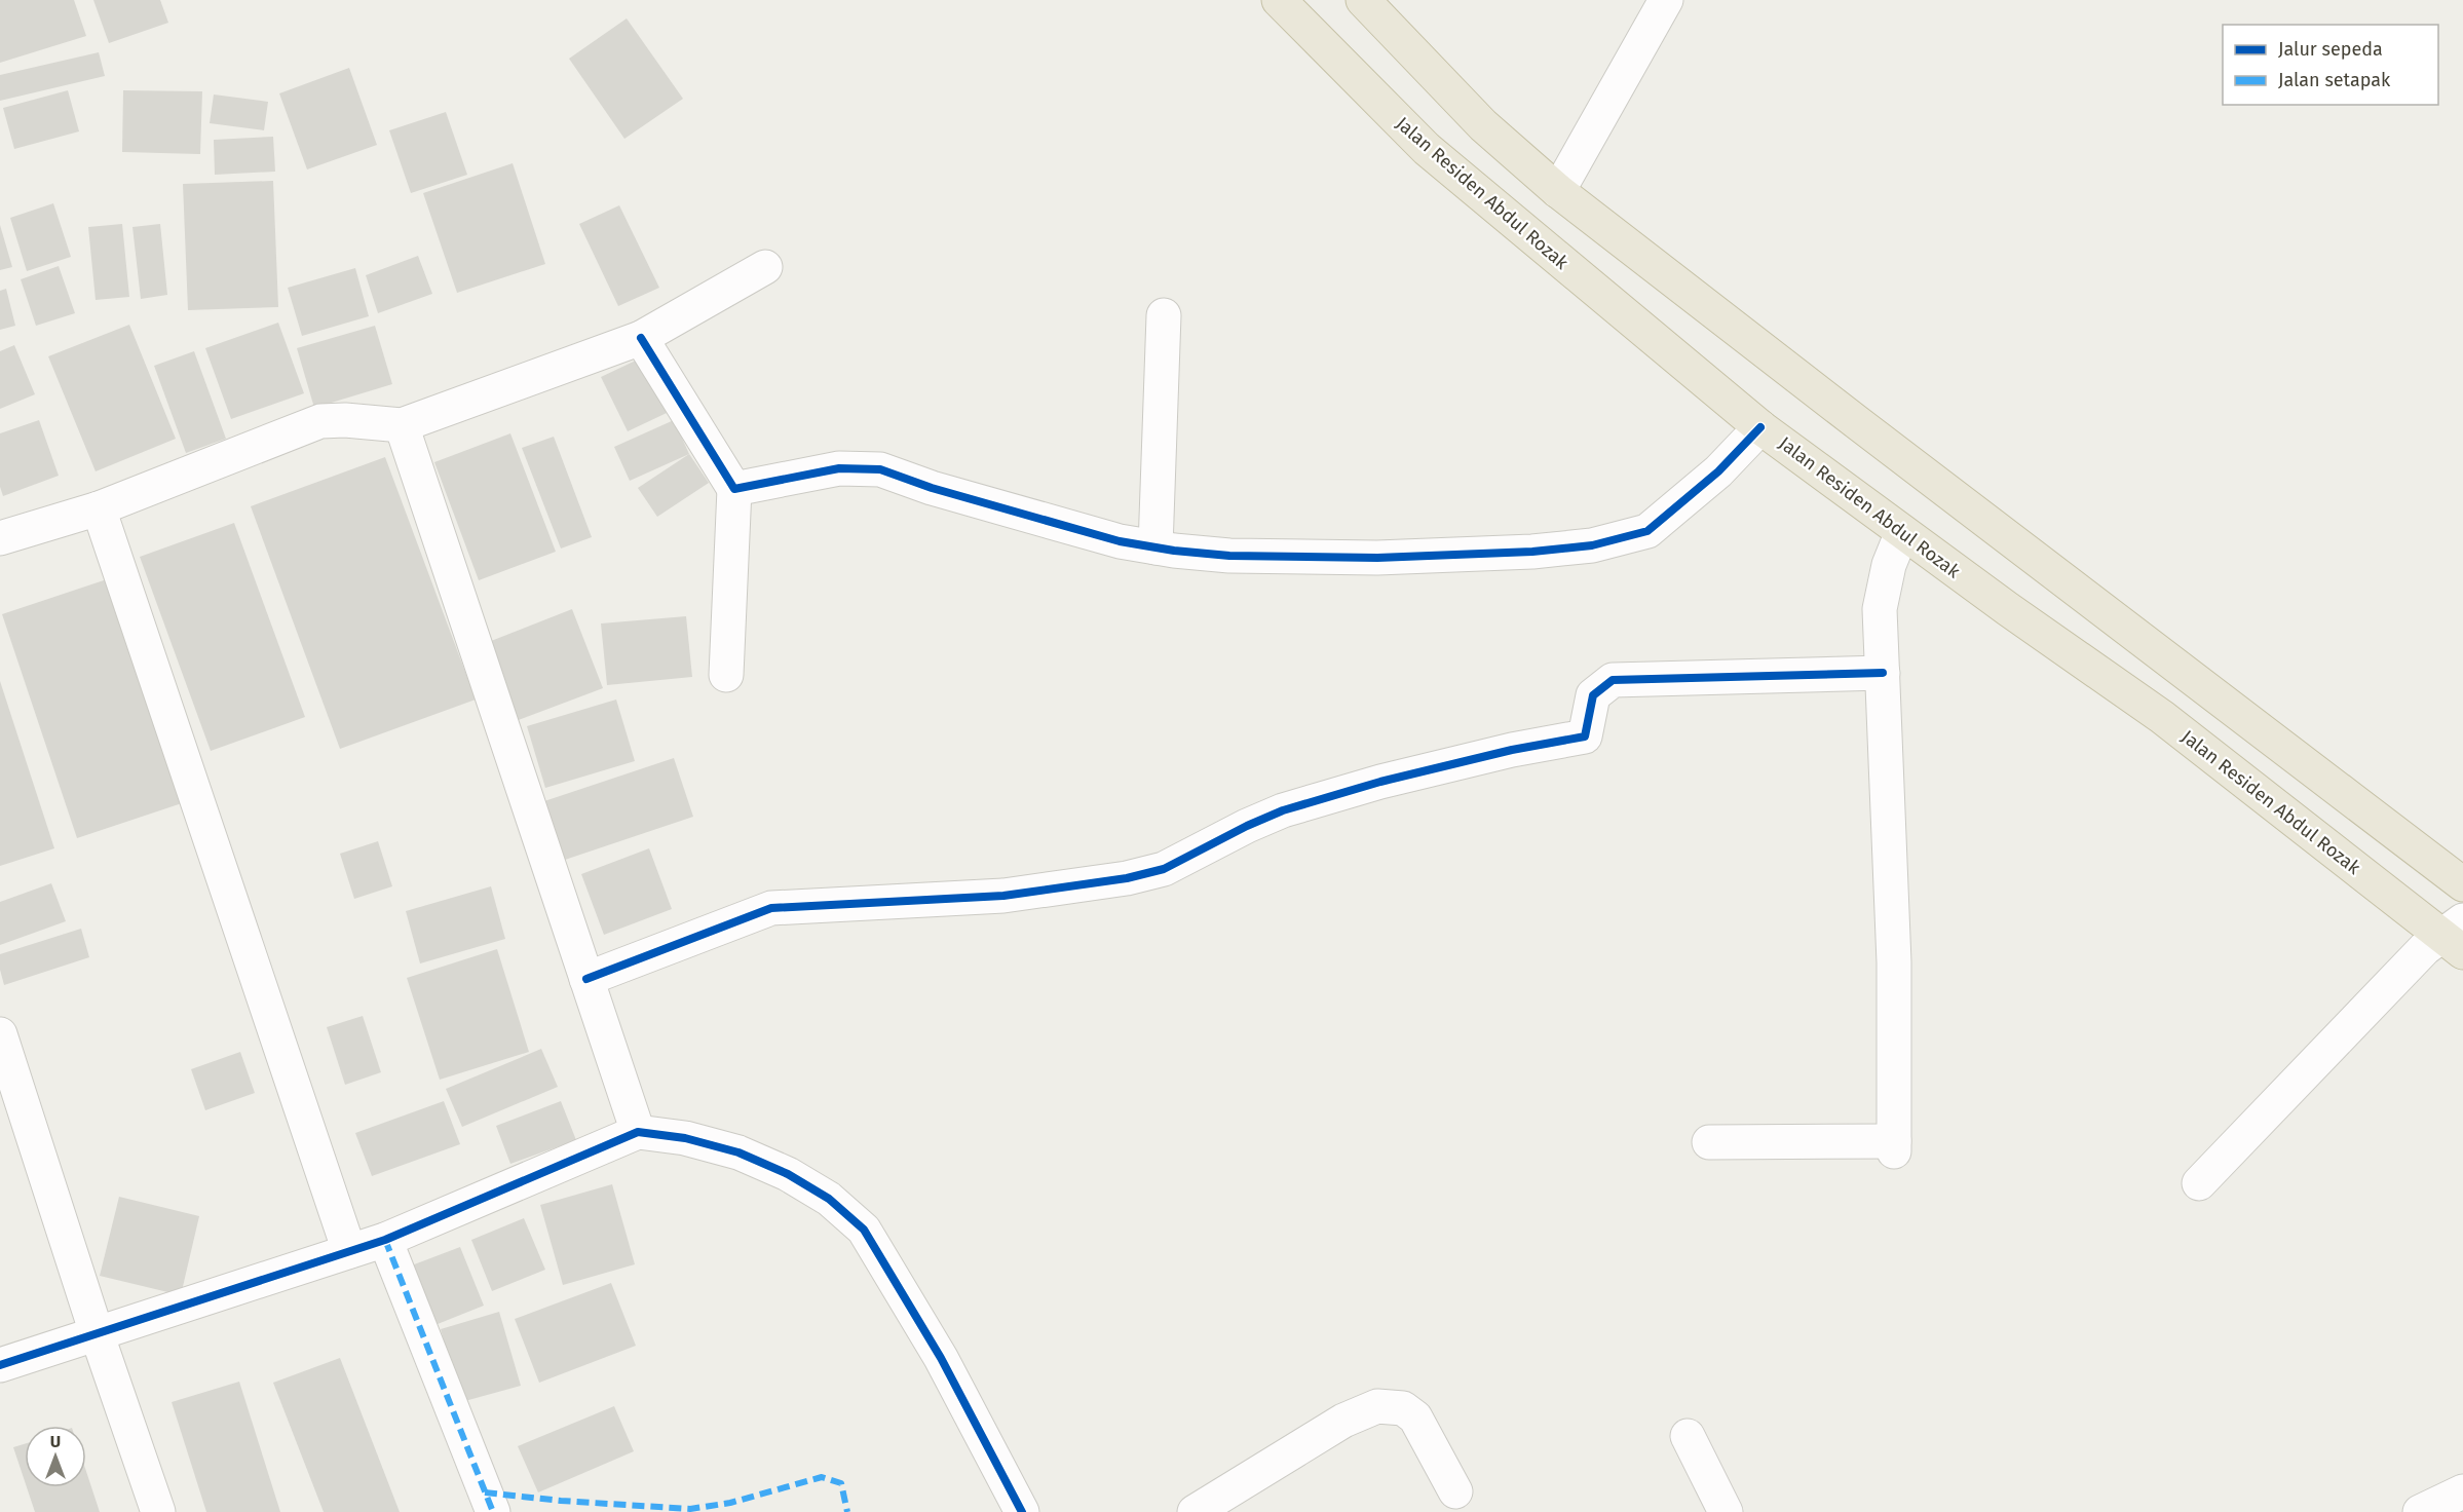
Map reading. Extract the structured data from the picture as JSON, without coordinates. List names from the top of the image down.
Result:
{
  "streets": {
    "highway": ["Jalan Residen Abdul Rozak"]
  },
  "legend": ["Jalur sepeda", "Jalan setapak"],
  "north": "top"
}
